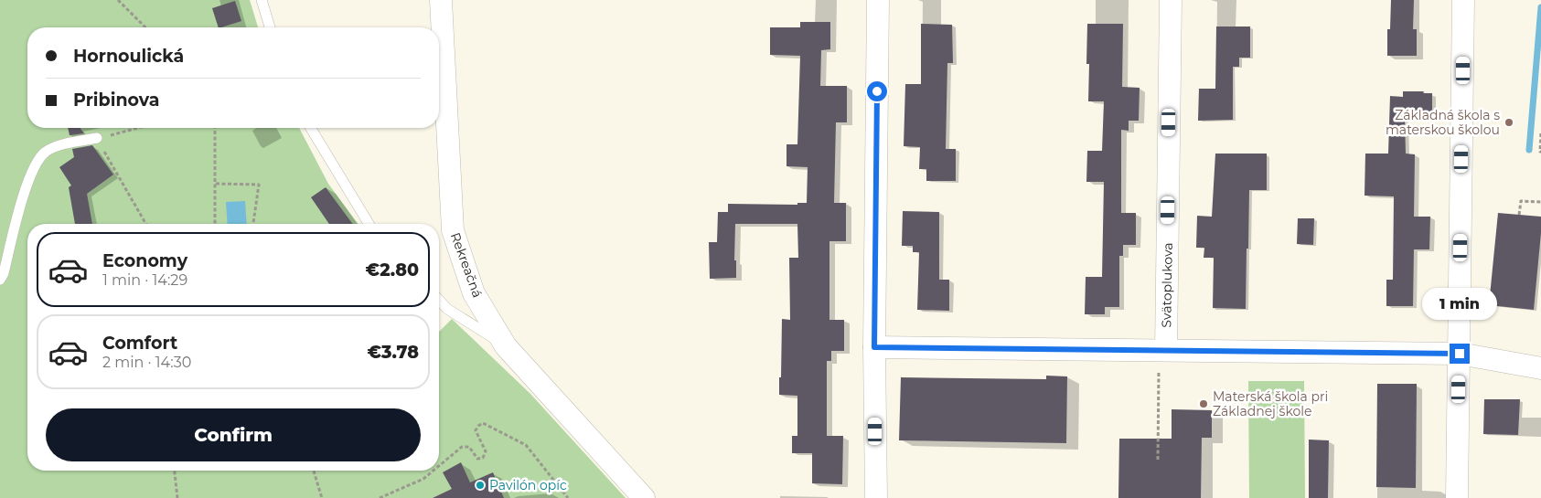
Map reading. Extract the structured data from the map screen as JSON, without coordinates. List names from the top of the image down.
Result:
{
  "streets": {
    "street": ["Rekreačná", "Svätoplukova"]
  },
  "places": ["Základná škola s materskou školou", "Materská škola pri Základnej škole", "Pavilón opíc"],
  "page": {
    "banner": ["Hornoulická", "Pribinova"],
    "list": [
      {
        "name": "Economy",
        "note": "1 min · 14:29",
        "value": "€2.80"
      },
      {
        "name": "Comfort",
        "note": "2 min · 14:30",
        "value": "€3.78"
      }
    ],
    "bubble": "1 min",
    "buttons": "Confirm"
  }
}
